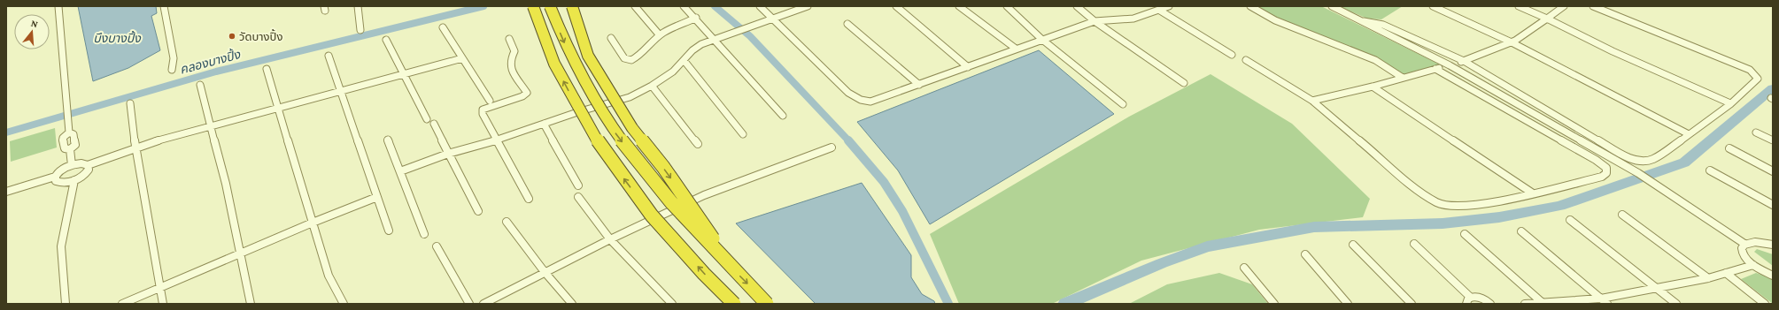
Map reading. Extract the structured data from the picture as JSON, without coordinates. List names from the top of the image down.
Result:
{
  "water": ["บึงบางปิ้ง", "คลองบางปิ้ง"],
  "places": ["วัดบางปิ้ง"],
  "north": "top"
}
